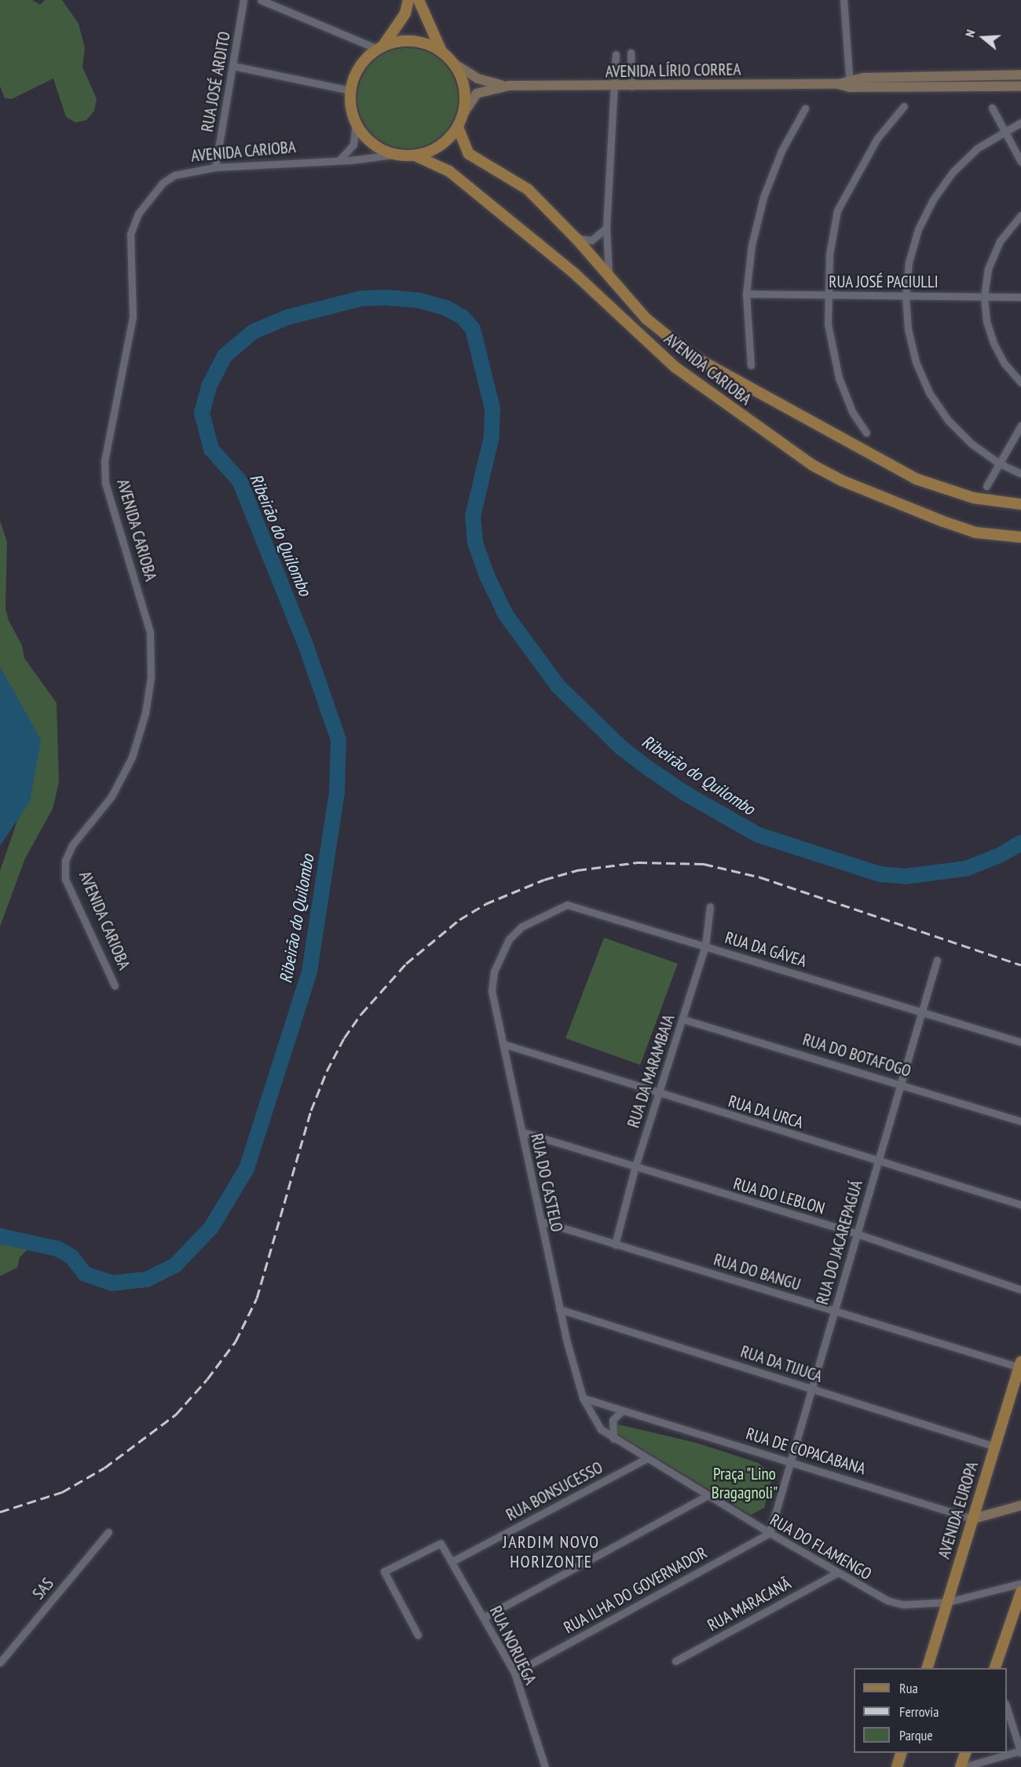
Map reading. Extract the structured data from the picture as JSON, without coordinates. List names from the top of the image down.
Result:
{
  "streets": {
    "main road": ["AVENIDA LÍRIO CORREA", "AVENIDA CARIOBA", "AVENIDA EUROPA"],
    "street": [
      "RUA JOSÉ ARDITO",
      "RUA JOSÉ PACIULLI",
      "RUA DA GÁVEA",
      "RUA DO BOTAFOGO",
      "RUA DA MARAMBAIA",
      "RUA DA URCA",
      "RUA DO CASTELO",
      "RUA DO LEBLON",
      "RUA DO JACAREPAGUÁ",
      "RUA DO BANGU",
      "RUA DA TIJUCA",
      "RUA DE COPACABANA",
      "RUA BONSUCESSO",
      "RUA DO FLAMENGO",
      "SAS",
      "RUA ILHA DO GOVERNADOR",
      "RUA MARACANÃ",
      "RUA NORUEGA"
    ]
  },
  "crossings": [
    ["AVENIDA LÍRIO CORREA", "AVENIDA CARIOBA"],
    ["RUA JOSÉ ARDITO", "AVENIDA CARIOBA"],
    ["RUA DA GÁVEA", "RUA DA MARAMBAIA"],
    ["RUA DA GÁVEA", "RUA DO CASTELO"],
    ["RUA DA GÁVEA", "RUA DO JACAREPAGUÁ"],
    ["RUA DO BOTAFOGO", "RUA DA MARAMBAIA"],
    ["RUA DO BOTAFOGO", "RUA DO JACAREPAGUÁ"],
    ["RUA DA MARAMBAIA", "RUA DA URCA"],
    ["RUA DA MARAMBAIA", "RUA DO LEBLON"],
    ["RUA DA MARAMBAIA", "RUA DO BANGU"],
    ["RUA DA URCA", "RUA DO CASTELO"],
    ["RUA DA URCA", "RUA DO JACAREPAGUÁ"],
    ["RUA DO CASTELO", "RUA DO LEBLON"],
    ["RUA DO CASTELO", "RUA DO BANGU"],
    ["RUA DO CASTELO", "RUA DA TIJUCA"],
    ["RUA DO CASTELO", "RUA DE COPACABANA"],
    ["RUA DO CASTELO", "RUA DO FLAMENGO"],
    ["RUA DO LEBLON", "RUA DO JACAREPAGUÁ"],
    ["RUA DO JACAREPAGUÁ", "RUA DO BANGU"],
    ["RUA DO JACAREPAGUÁ", "RUA DA TIJUCA"],
    ["RUA DO JACAREPAGUÁ", "RUA DE COPACABANA"],
    ["RUA DO JACAREPAGUÁ", "RUA DO FLAMENGO"],
    ["RUA DO JACAREPAGUÁ", "RUA ILHA DO GOVERNADOR"],
    ["RUA DO BANGU", "AVENIDA EUROPA"],
    ["RUA DA TIJUCA", "AVENIDA EUROPA"],
    ["RUA DE COPACABANA", "AVENIDA EUROPA"],
    ["RUA BONSUCESSO", "RUA DO FLAMENGO"],
    ["RUA BONSUCESSO", "RUA NORUEGA"],
    ["AVENIDA EUROPA", "RUA DO FLAMENGO"],
    ["RUA DO FLAMENGO", "RUA ILHA DO GOVERNADOR"],
    ["RUA DO FLAMENGO", "RUA MARACANÃ"],
    ["RUA ILHA DO GOVERNADOR", "RUA NORUEGA"]
  ],
  "districts": ["JARDIM NOVO HORIZONTE"],
  "water": ["Ribeirão do Quilombo"],
  "parks": ["Praça \"Lino Bragagnoli\""],
  "legend": ["Rua", "Ferrovia", "Parque"],
  "north": "left"
}
